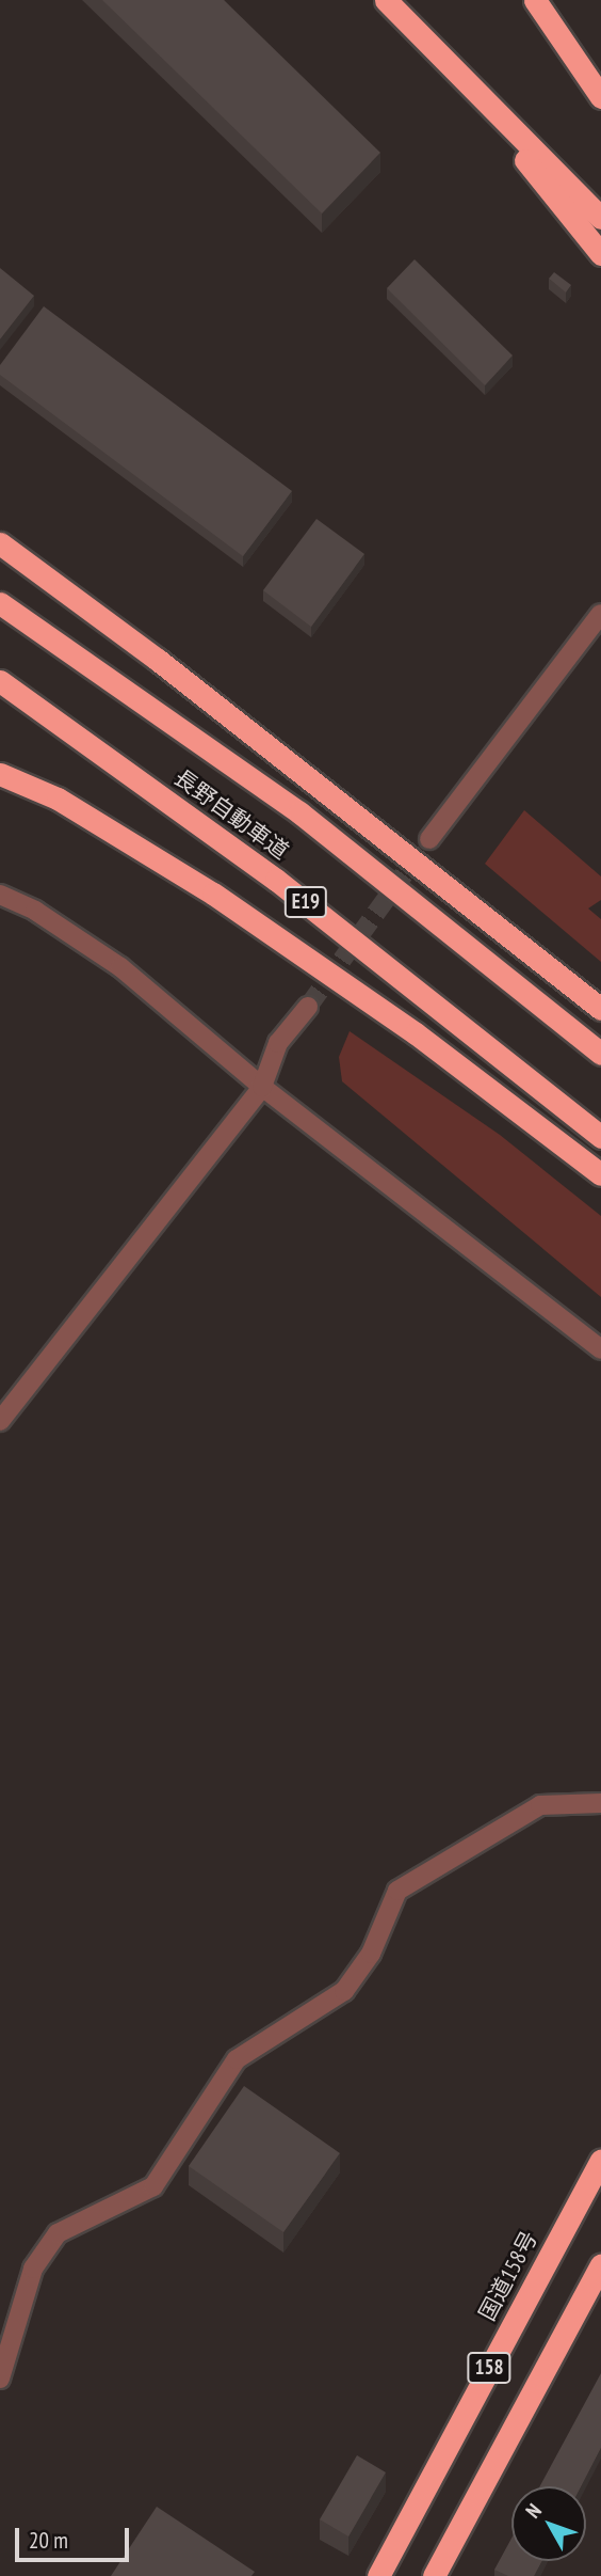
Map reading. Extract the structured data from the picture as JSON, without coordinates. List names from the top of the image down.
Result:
{
  "streets": {
    "highway": [
      "長野自動車道",
      "E19",
      "国道158号",
      "158"
    ]
  },
  "scale_bar": "20 m",
  "north": "top left"
}
